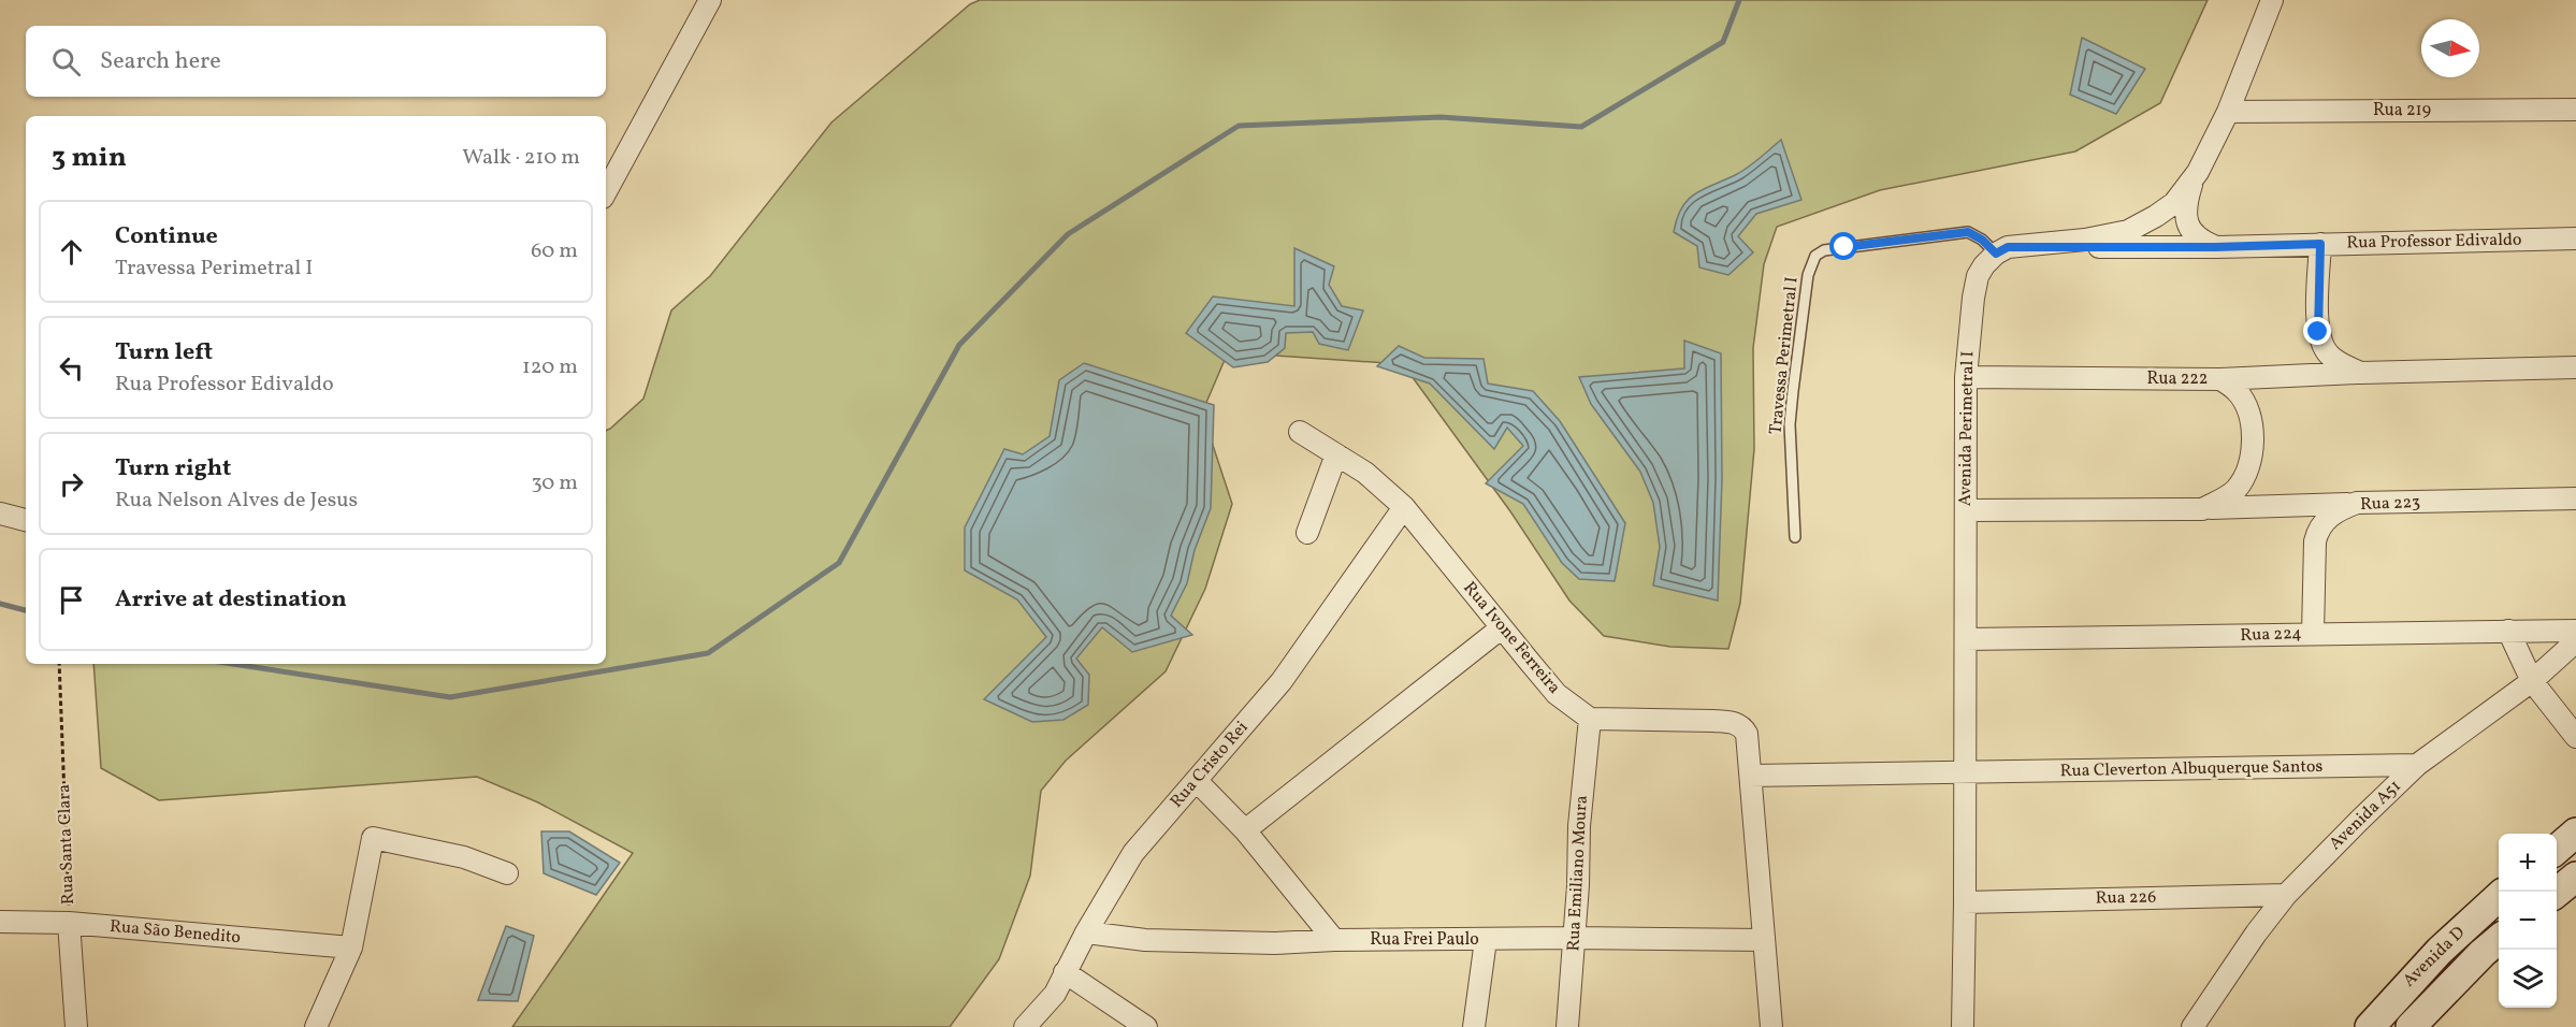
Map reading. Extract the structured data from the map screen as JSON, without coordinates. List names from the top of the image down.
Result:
{
  "streets": {
    "street": [
      "Rua 219",
      "Rua Professor Edivaldo",
      "Rua 222",
      "Avenida Perimetral I",
      "Rua 223",
      "Rua 224",
      "Rua Ivone Ferreira",
      "Rua Cristo Rei",
      "Rua Cleverton Albuquerque Santos",
      "Avenida A51",
      "Rua Santa Clara",
      "Rua Emiliano Moura",
      "Rua 226",
      "Rua São Benedito",
      "Rua Frei Paulo",
      "Avenida D"
    ],
    "lane": ["Travessa Perimetral I"]
  },
  "crossings": [
    ["Rua Professor Edivaldo", "Travessa Perimetral I"],
    ["Rua Professor Edivaldo", "Avenida Perimetral I"],
    ["Travessa Perimetral I", "Avenida Perimetral I"],
    ["Rua 222", "Avenida Perimetral I"],
    ["Avenida Perimetral I", "Rua 224"],
    ["Avenida Perimetral I", "Rua Cleverton Albuquerque Santos"],
    ["Avenida Perimetral I", "Rua 226"],
    ["Rua 223", "Rua 224"],
    ["Rua Ivone Ferreira", "Rua Cristo Rei"],
    ["Rua Ivone Ferreira", "Rua Emiliano Moura"],
    ["Rua Cristo Rei", "Rua Frei Paulo"],
    ["Rua Cleverton Albuquerque Santos", "Avenida A51"],
    ["Avenida A51", "Rua 226"],
    ["Rua Santa Clara", "Rua São Benedito"],
    ["Rua Emiliano Moura", "Rua Frei Paulo"]
  ],
  "north": "right",
  "page": {
    "search": "Search here",
    "heading": ["3 min", "Walk · 210 m"],
    "list": [
      ["Continue", "Travessa Perimetral I", "60 m"],
      ["Turn left", "Rua Professor Edivaldo", "120 m"],
      ["Turn right", "Rua Nelson Alves de Jesus", "30 m"],
      "Arrive at destination"
    ],
    "map_buttons": ["+", "−"]
  }
}
